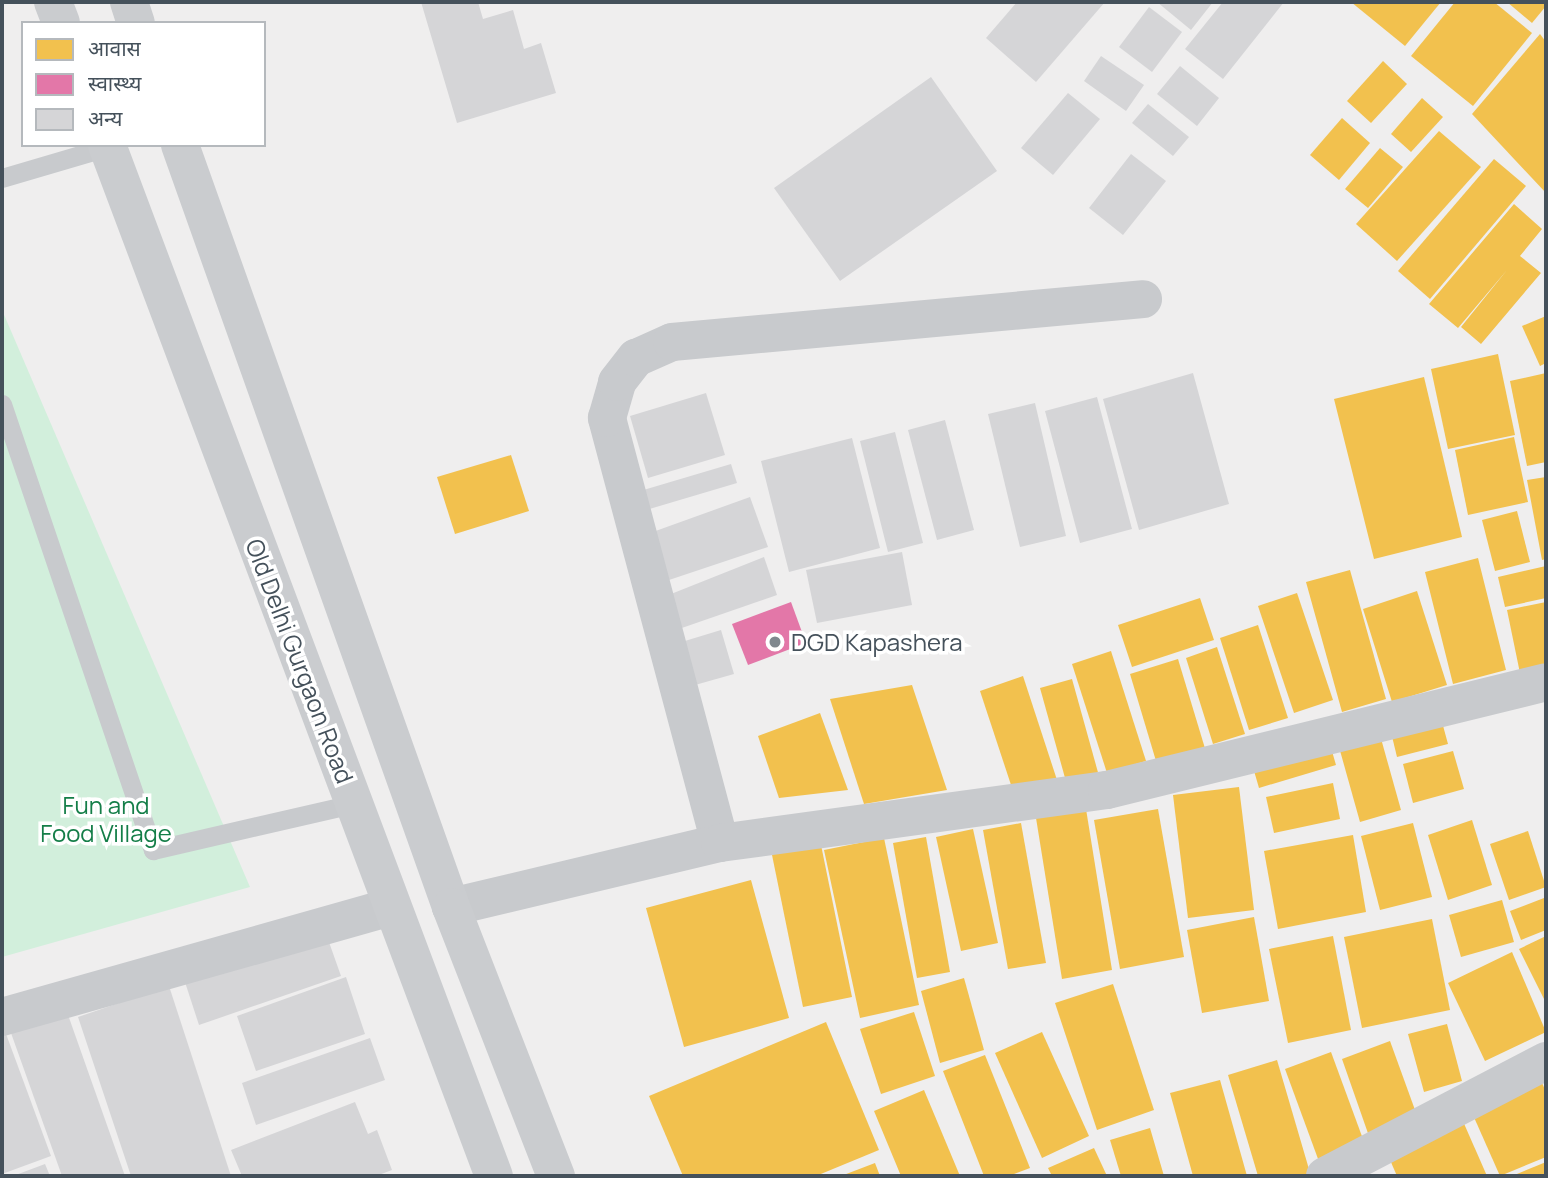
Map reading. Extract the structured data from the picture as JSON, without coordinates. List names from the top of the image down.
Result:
{
  "streets": {
    "main road": ["Old Delhi Gurgaon Road"]
  },
  "parks": ["Fun and Food Village"],
  "places": ["DGD Kapashera"],
  "legend": ["आवास", "स्वास्थ्य", "अन्य"]
}
